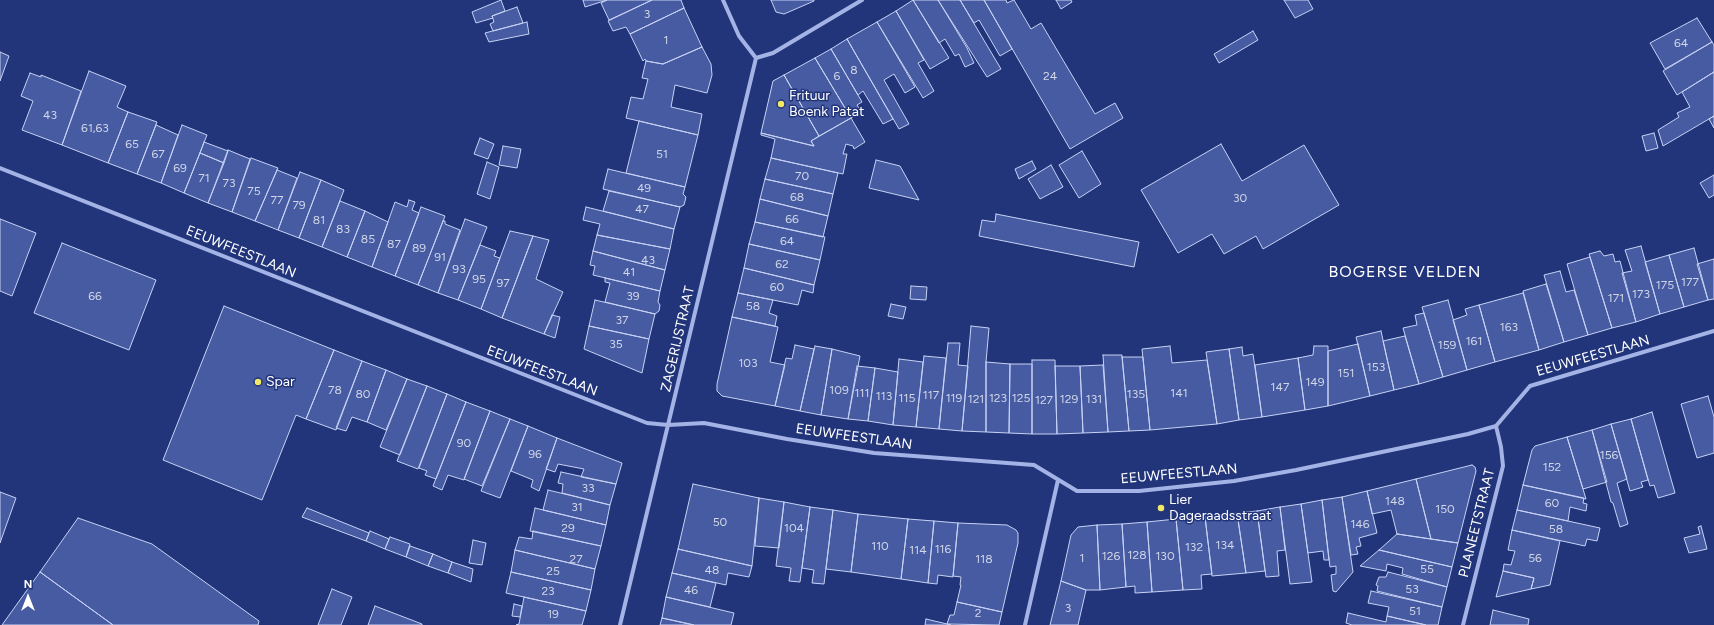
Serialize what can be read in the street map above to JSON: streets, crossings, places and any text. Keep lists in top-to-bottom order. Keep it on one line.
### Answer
{"streets":{"street":["EEUWFEESTLAAN","ZAGERIJSTRAAT","PLANEETSTRAAT"]},"crossings":[["EEUWFEESTLAAN","ZAGERIJSTRAAT"],["EEUWFEESTLAAN","PLANEETSTRAAT"]],"districts":["BOGERSE VELDEN"],"places":["Frituur Boenk Patat","Spar","Lier Dageraadsstraat"],"house_numbers":["3","1","64","8","6","24","43","61,63","65","67","51","69","70","71","73","49","75","68","30","77","79","47","66","81","83","85","64","87","89","91","43","62","93","41","95","177","97","175","60","173","66","39","171","58","37","163","161","35","159","103","153","151","149","147","78","109","111","141","80","135","117","113","115","119","123","125","121","129","131","127","90","96","156","152","33","148","60","31","150","50","146","29","104","58","134","110","132","116","114","128","126","130","1","56","27","118","55","48","25","53","46","23","3","51","2","19"],"north":"top"}
